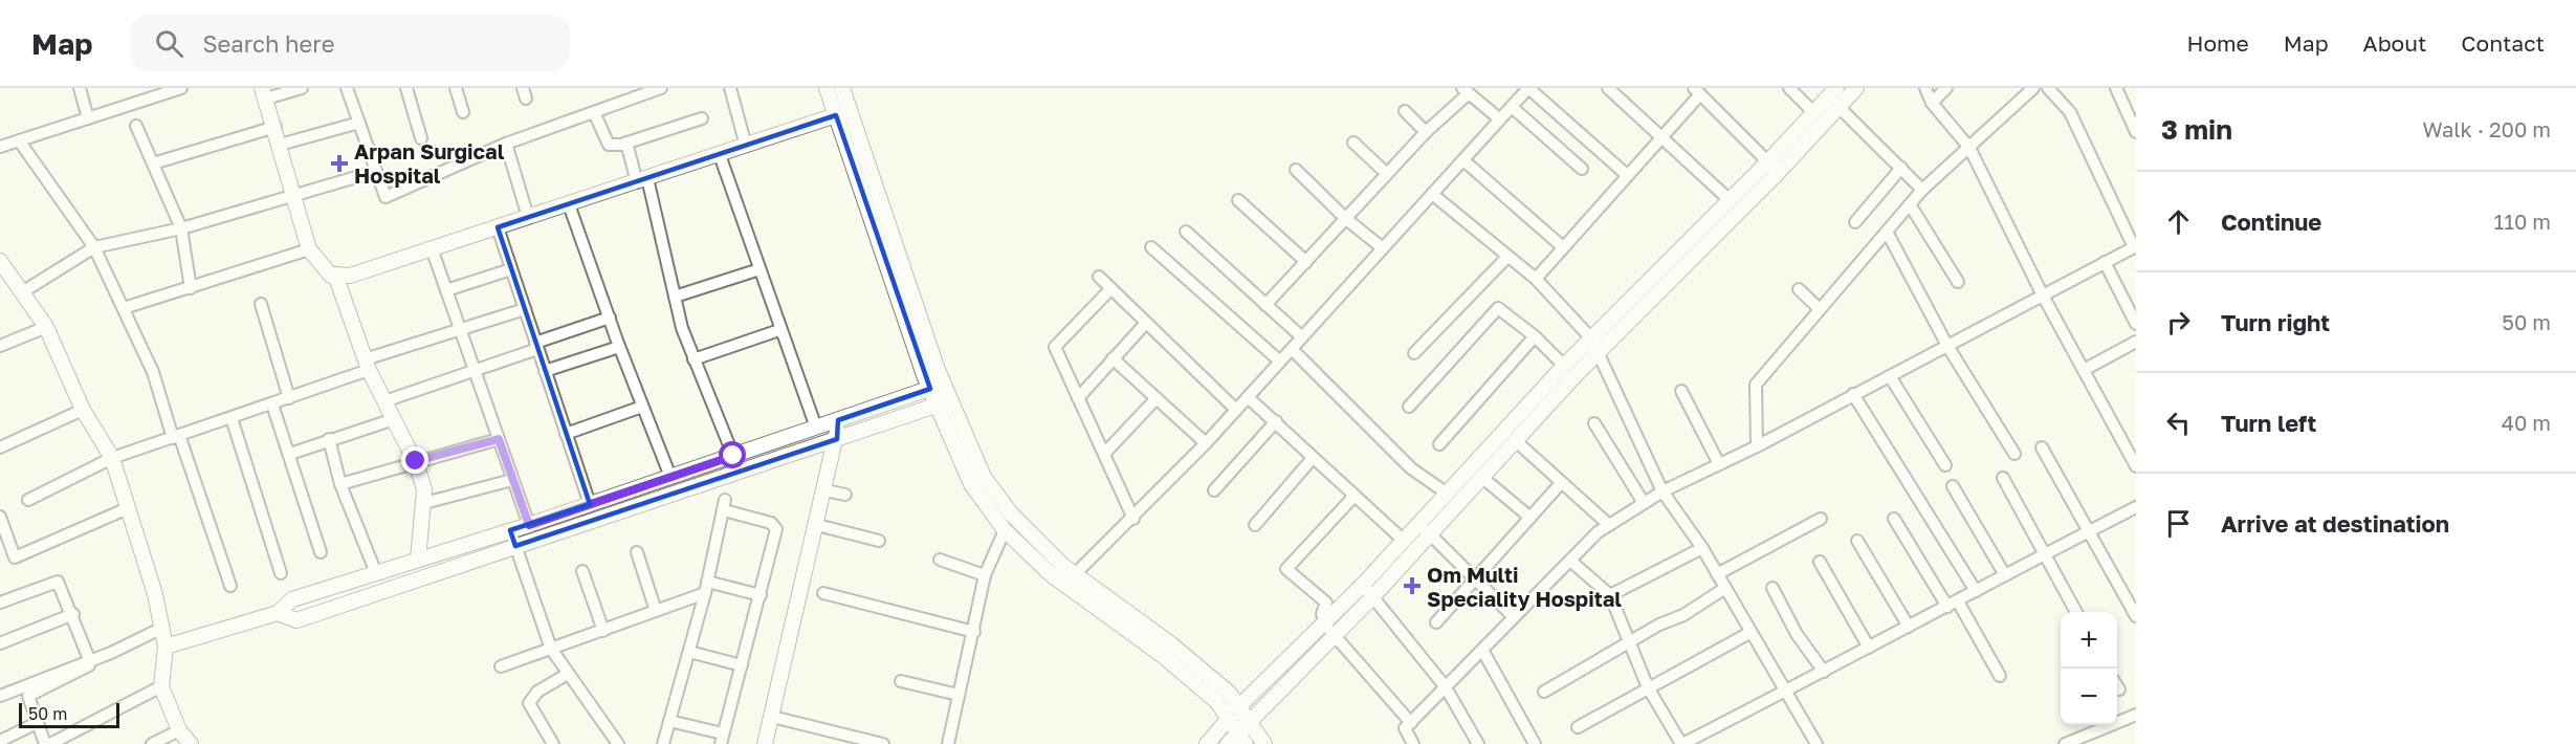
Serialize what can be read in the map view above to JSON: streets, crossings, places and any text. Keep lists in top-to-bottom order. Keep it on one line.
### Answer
{"places":{"health":["Arpan Surgical Hospital","Om Multi Speciality Hospital"]},"scale_bar":"50 m","page":{"header":"Map","search":"Search here","nav":["Home","Map","About","Contact"],"heading":["3 min","Walk · 200 m"],"list":[["Continue","110 m"],["Turn right","50 m"],["Turn left","40 m"],"Arrive at destination"],"map_buttons":["+","−"],"scale":"50 m"}}
